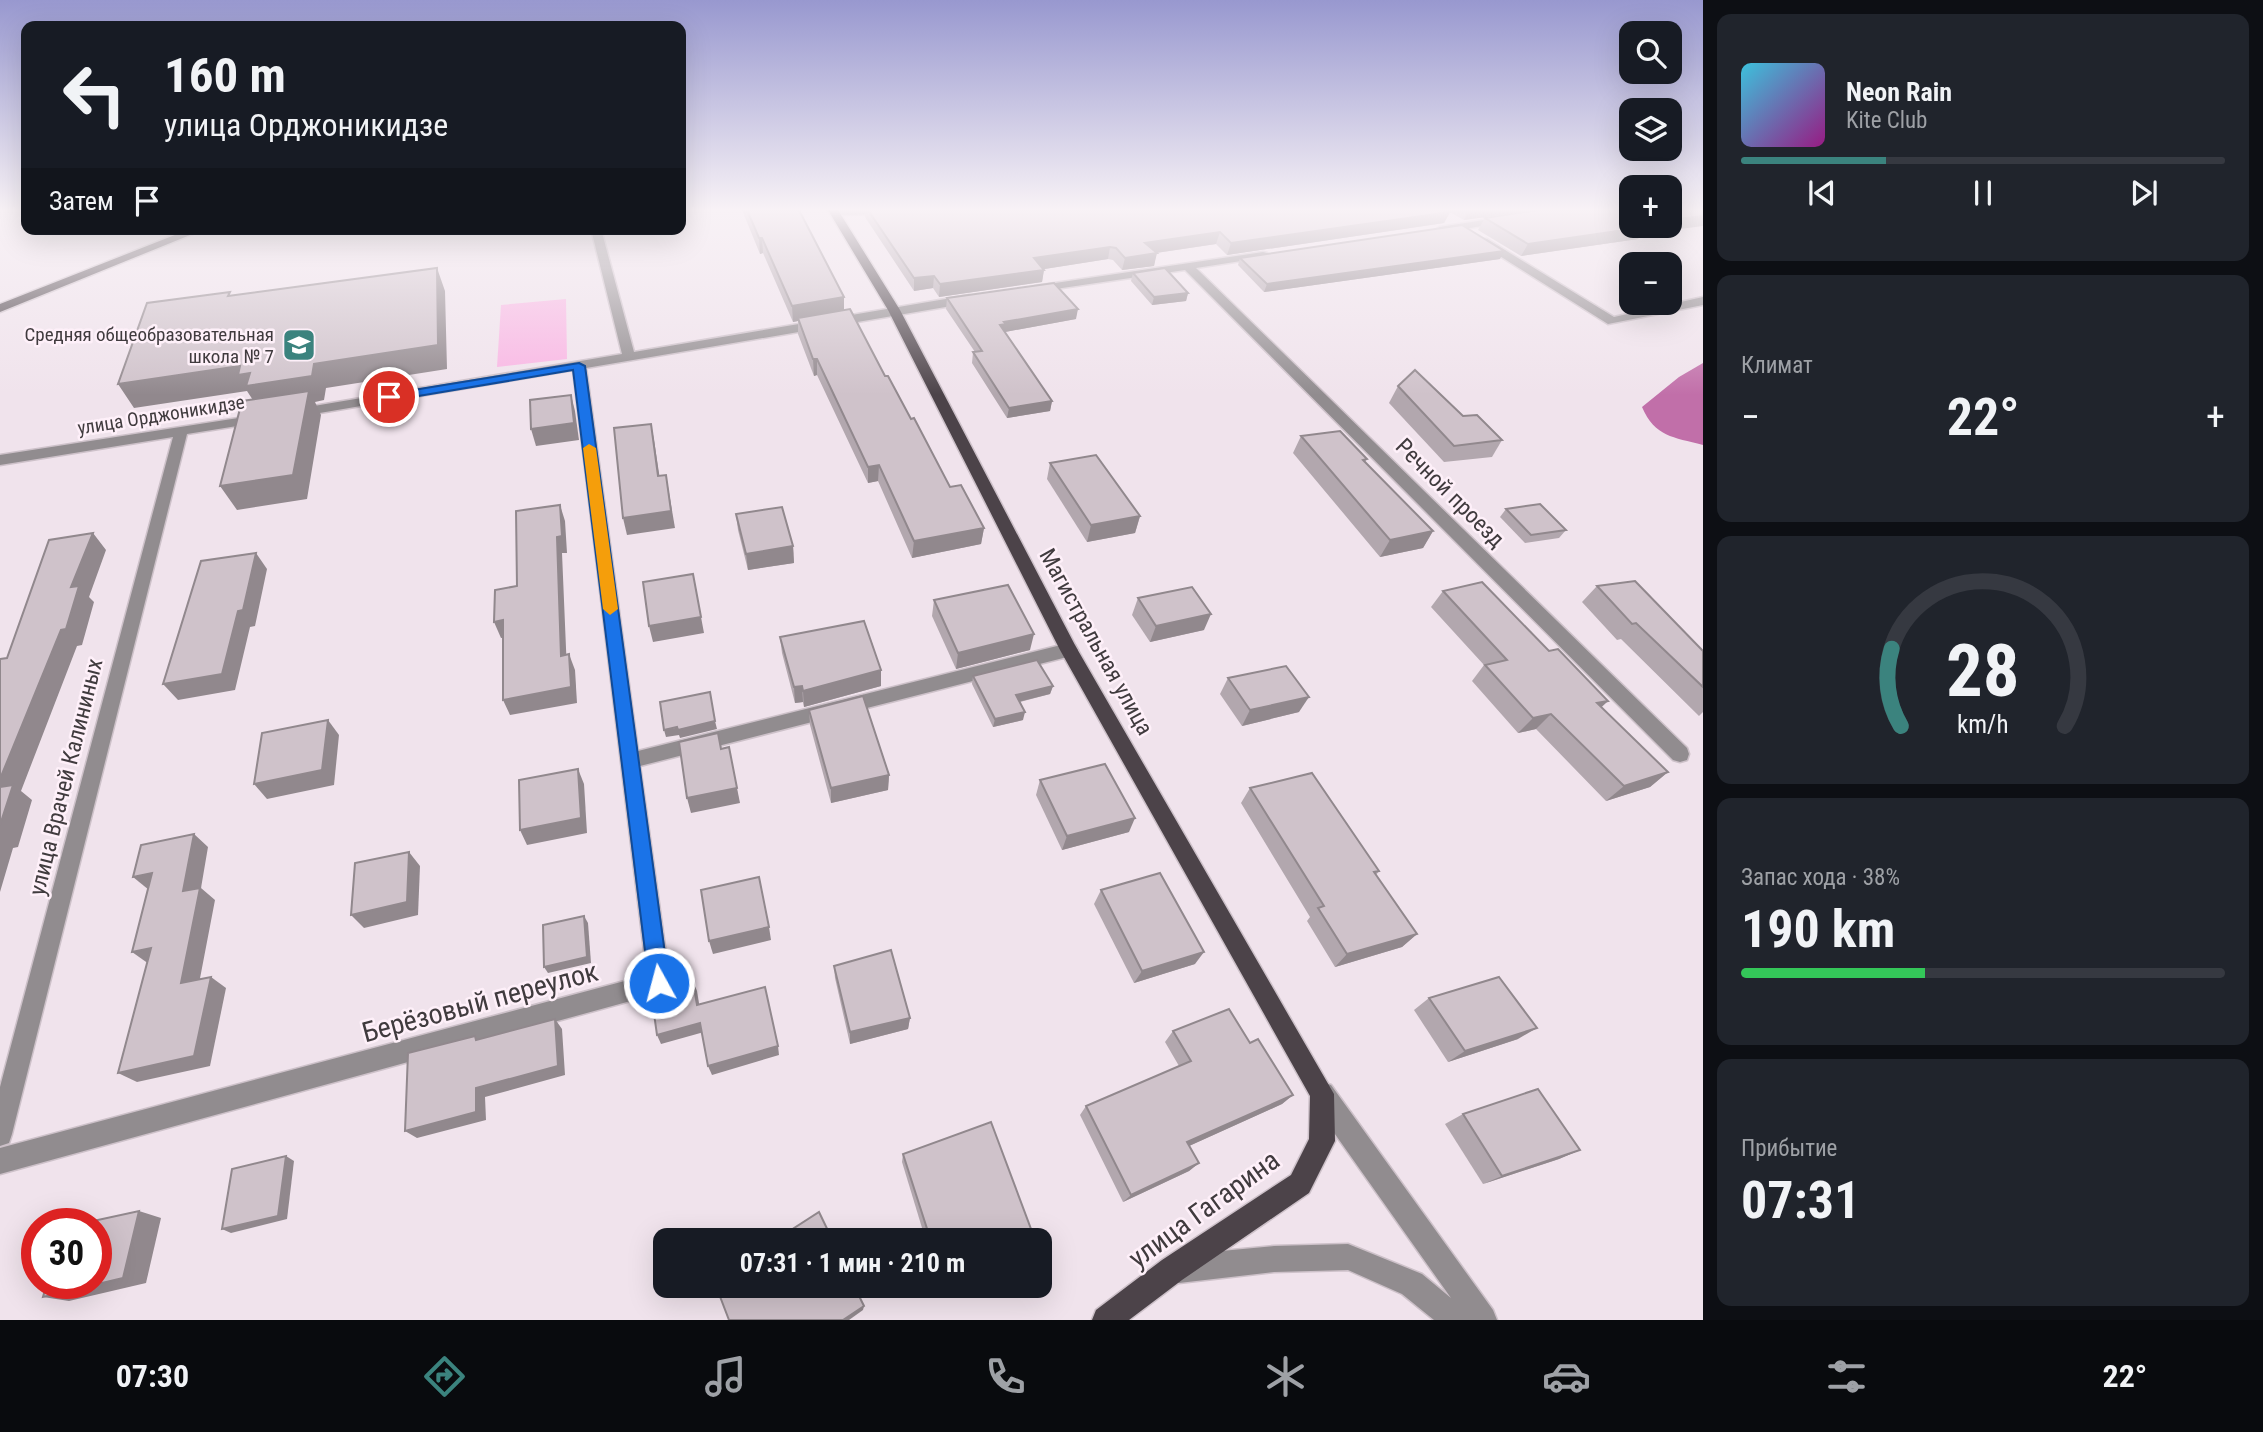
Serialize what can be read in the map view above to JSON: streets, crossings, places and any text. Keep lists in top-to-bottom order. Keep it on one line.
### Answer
{"streets":{"main road":["Магистральная улица","улица Гагарина"],"street":["улица Орджоникидзе","Речной проезд","улица Врачей Калининых","Берёзовый переулок"]},"crossings":[["улица Орджоникидзе","Магистральная улица"],["улица Орджоникидзе","улица Врачей Калининых"],["улица Орджоникидзе","Берёзовый переулок"],["Магистральная улица","улица Гагарина"]],"places":{"school or university":["Средняя общеобразовательная школа № 7"]},"page":{"map_buttons":["+","−"],"turn":["160 m","улица Орджоникидзе"],"song":["Neon Rain","Kite Club"],"then":"Затем","tile":["Климат",["Запас хода · 38%","190 km"],["Прибытие","07:31"]],"heat":["−","22°","+"],"limit":"30","trip":"07:31 · 1 мин · 210 m","tabs":["07:30","22°"],"gauge":["28","km/h"]}}
